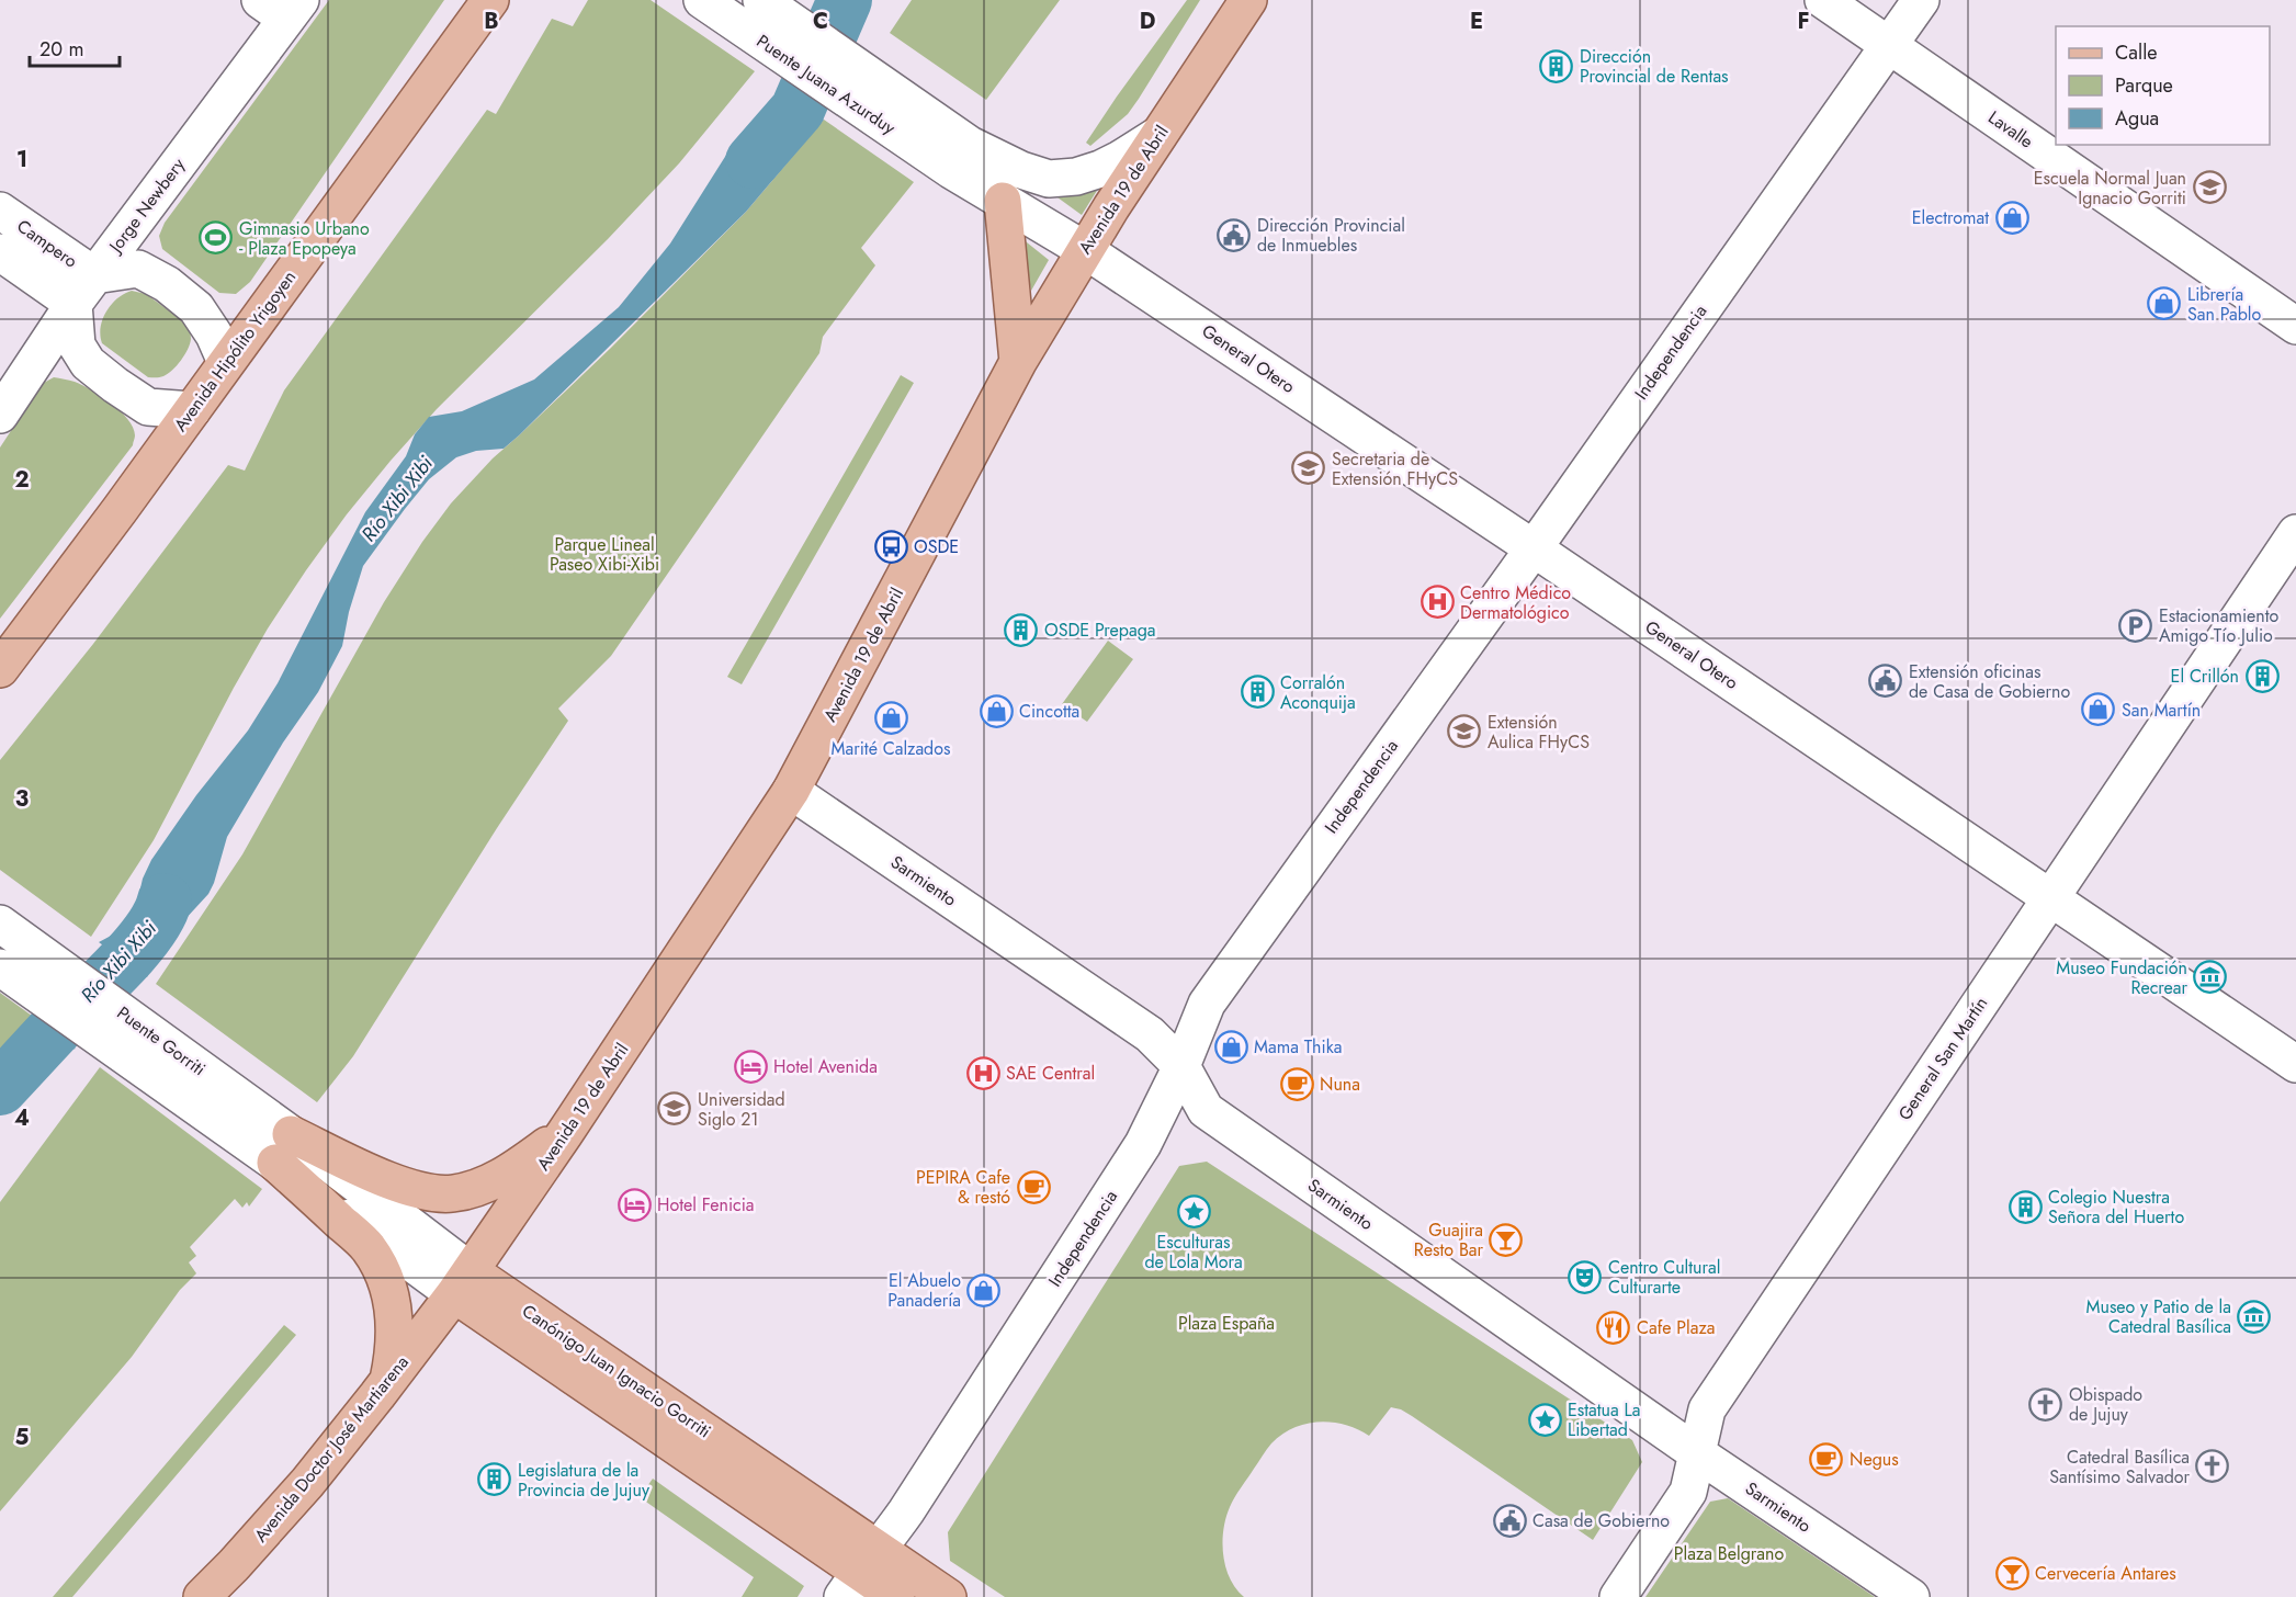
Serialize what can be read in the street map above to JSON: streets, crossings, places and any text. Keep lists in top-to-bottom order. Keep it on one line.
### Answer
{"streets":{"main road":["Avenida 19 de Abril","Avenida Hipólito Yrigoyen","Canónigo Juan Ignacio Gorriti","Avenida Doctor José Martiarena"],"street":["Puente Juana Azurduy","Lavalle","Jorge Newbery","Campero","Independencia","General Otero","Sarmiento","Puente Gorriti","General San Martín"]},"crossings":[["Puente Juana Azurduy","General Otero"],["Lavalle","Independencia"],["Avenida 19 de Abril","General Otero"],["Avenida 19 de Abril","Sarmiento"],["Avenida 19 de Abril","Canónigo Juan Ignacio Gorriti"],["Avenida 19 de Abril","Avenida Doctor José Martiarena"],["Jorge Newbery","Campero"],["Jorge Newbery","Avenida Hipólito Yrigoyen"],["Campero","Avenida Hipólito Yrigoyen"],["Independencia","General Otero"],["Independencia","Sarmiento"],["Independencia","Canónigo Juan Ignacio Gorriti"],["General Otero","General San Martín"],["Sarmiento","General San Martín"],["Puente Gorriti","Canónigo Juan Ignacio Gorriti"],["Canónigo Juan Ignacio Gorriti","Avenida Doctor José Martiarena"]],"water":["Río Xibi Xibi"],"parks":["Parque Lineal Paseo Xibi-Xibi","Plaza España","Plaza Belgrano"],"places":{"building":["Dirección Provincial de Rentas","OSDE Prepaga","El Crillón","Corralón Aconquija","Colegio Nuestra Señora del Huerto","Legislatura de la Provincia de Jujuy"],"school or university":["Escuela Normal Juan Ignacio Gorriti","Secretaria de Extensión FHyCS","Extensión Aulica FHyCS","Universidad Siglo 21"],"shop":["Electromat","Librería San Pablo","San Martín","Cincotta","Marité Calzados","Mama Thika","El Abuelo Panadería"],"public building":["Dirección Provincial de Inmuebles","Extensión oficinas de Casa de Gobierno","Casa de Gobierno"],"sports":["Gimnasio Urbano - Plaza Epopeya"],"bus stop":["OSDE"],"hospital":["Centro Médico Dermatológico","SAE Central"],"parking":["Estacionamiento Amigo Tío Julio"],"museum":["Museo Fundación Recrear","Museo y Patio de la Catedral Basílica"],"hotel":["Hotel Avenida","Hotel Fenicia"],"cafe":["Nuna","PEPIRA Cafe & restó","Negus"],"place":["Esculturas de Lola Mora","Estatua La Libertad"],"bar":["Guajira Resto Bar","Cervecería Antares"],"theatre":["Centro Cultural Culturarte"],"restaurant":["Cafe Plaza"],"church":["Obispado de Jujuy","Catedral Basílica Santísimo Salvador"]},"legend":["Calle","Parque","Agua"],"scale_bar":"20 m","grid":{"columns":["B","C","D","E","F"],"rows":["1","2","3","4","5"]}}
